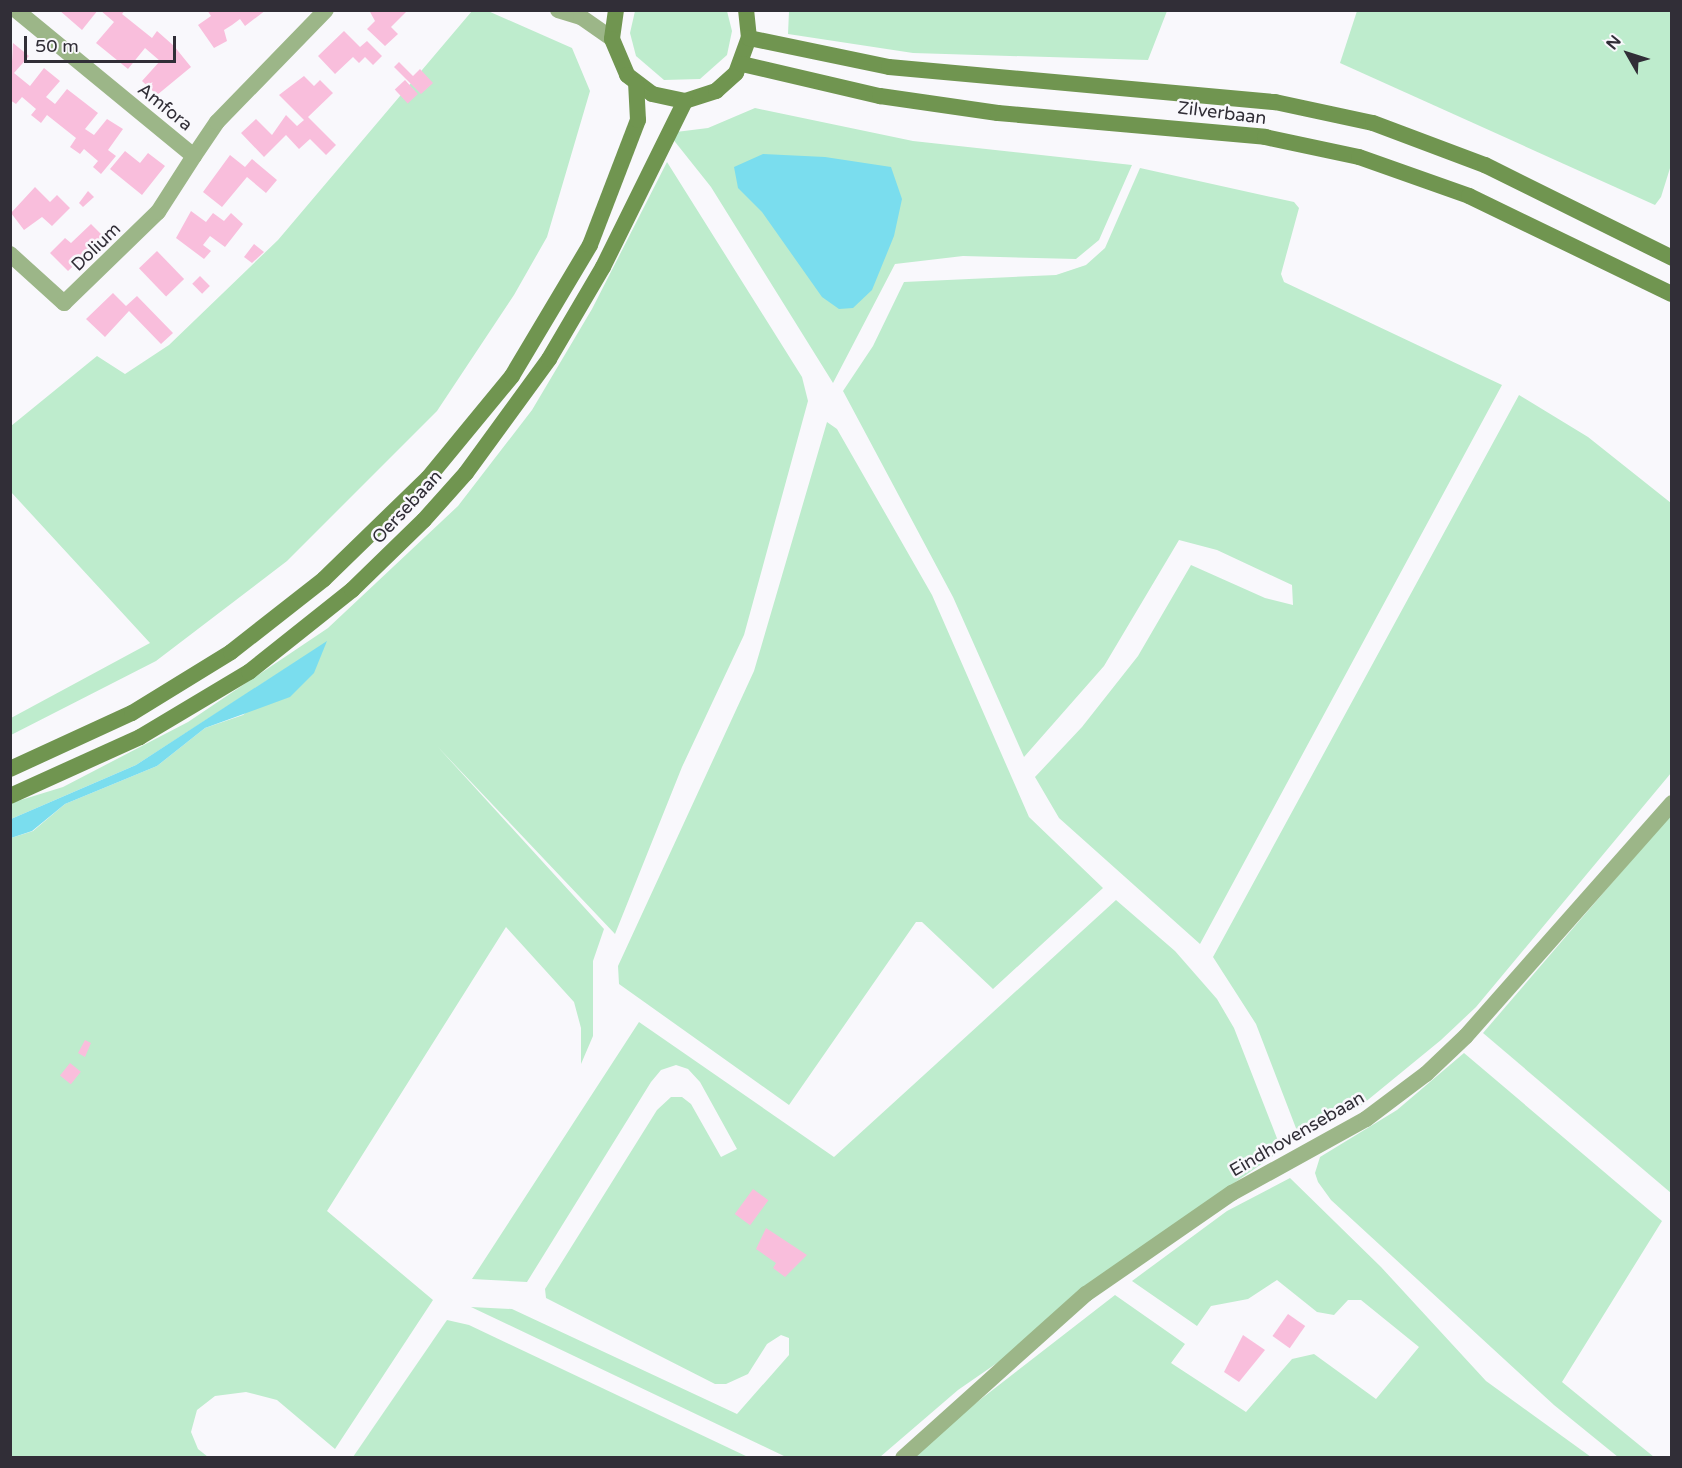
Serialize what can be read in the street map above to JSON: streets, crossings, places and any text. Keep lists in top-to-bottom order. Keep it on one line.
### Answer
{"streets":{"main road":["Zilverbaan","Oersebaan"],"street":["Amfora","Dolium","Eindhovensebaan"]},"crossings":[["Amfora","Dolium"]],"scale_bar":"50 m","north":"top left"}
